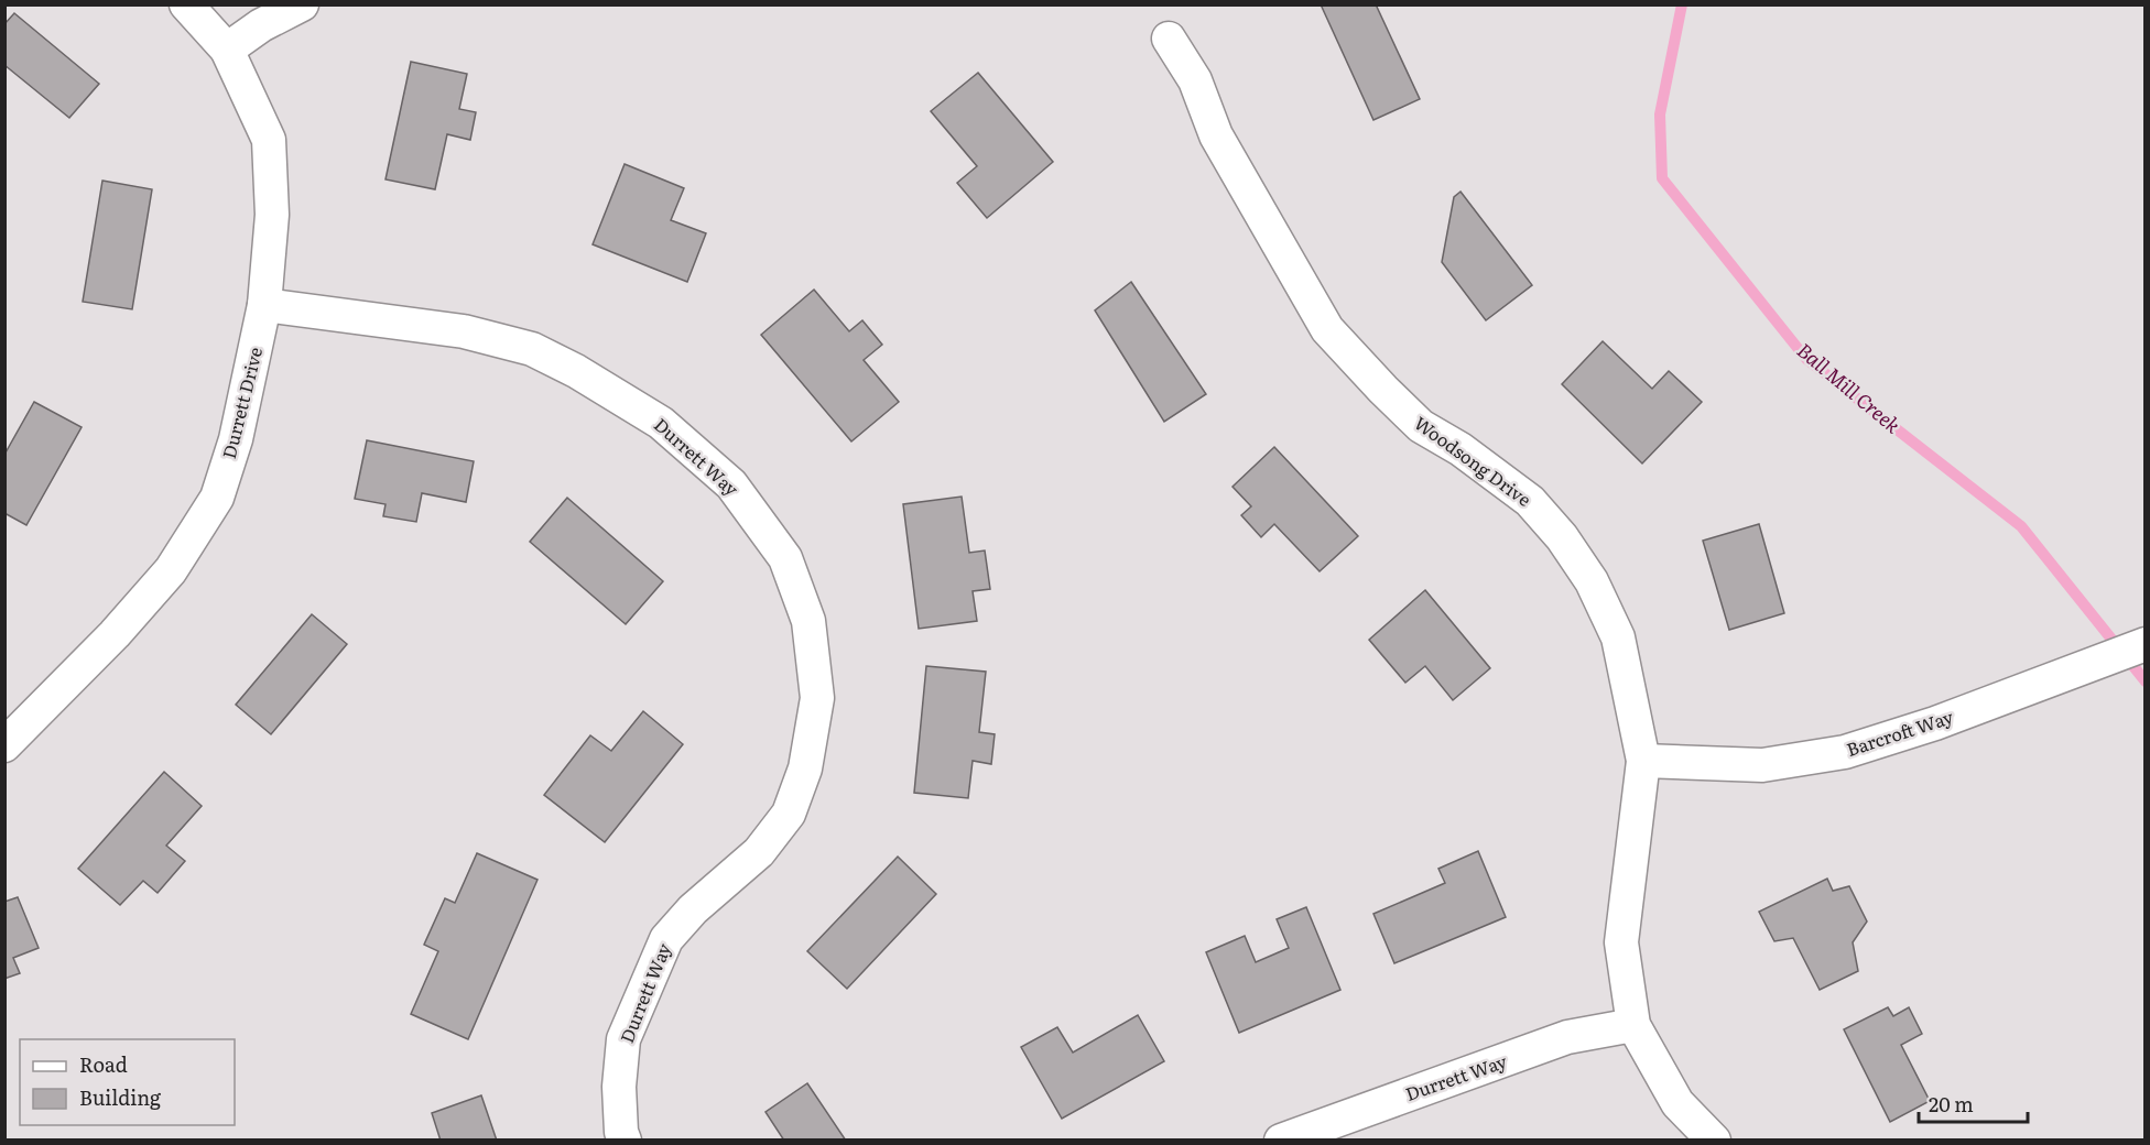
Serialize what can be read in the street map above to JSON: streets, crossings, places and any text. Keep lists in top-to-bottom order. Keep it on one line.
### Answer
{"streets":{"street":["Durrett Drive","Durrett Way","Woodsong Drive","Barcroft Way"]},"crossings":[["Durrett Drive","Durrett Way"],["Durrett Way","Woodsong Drive"],["Woodsong Drive","Barcroft Way"]],"water":["Ball Mill Creek"],"legend":["Road","Building"],"scale_bar":"20 m"}
